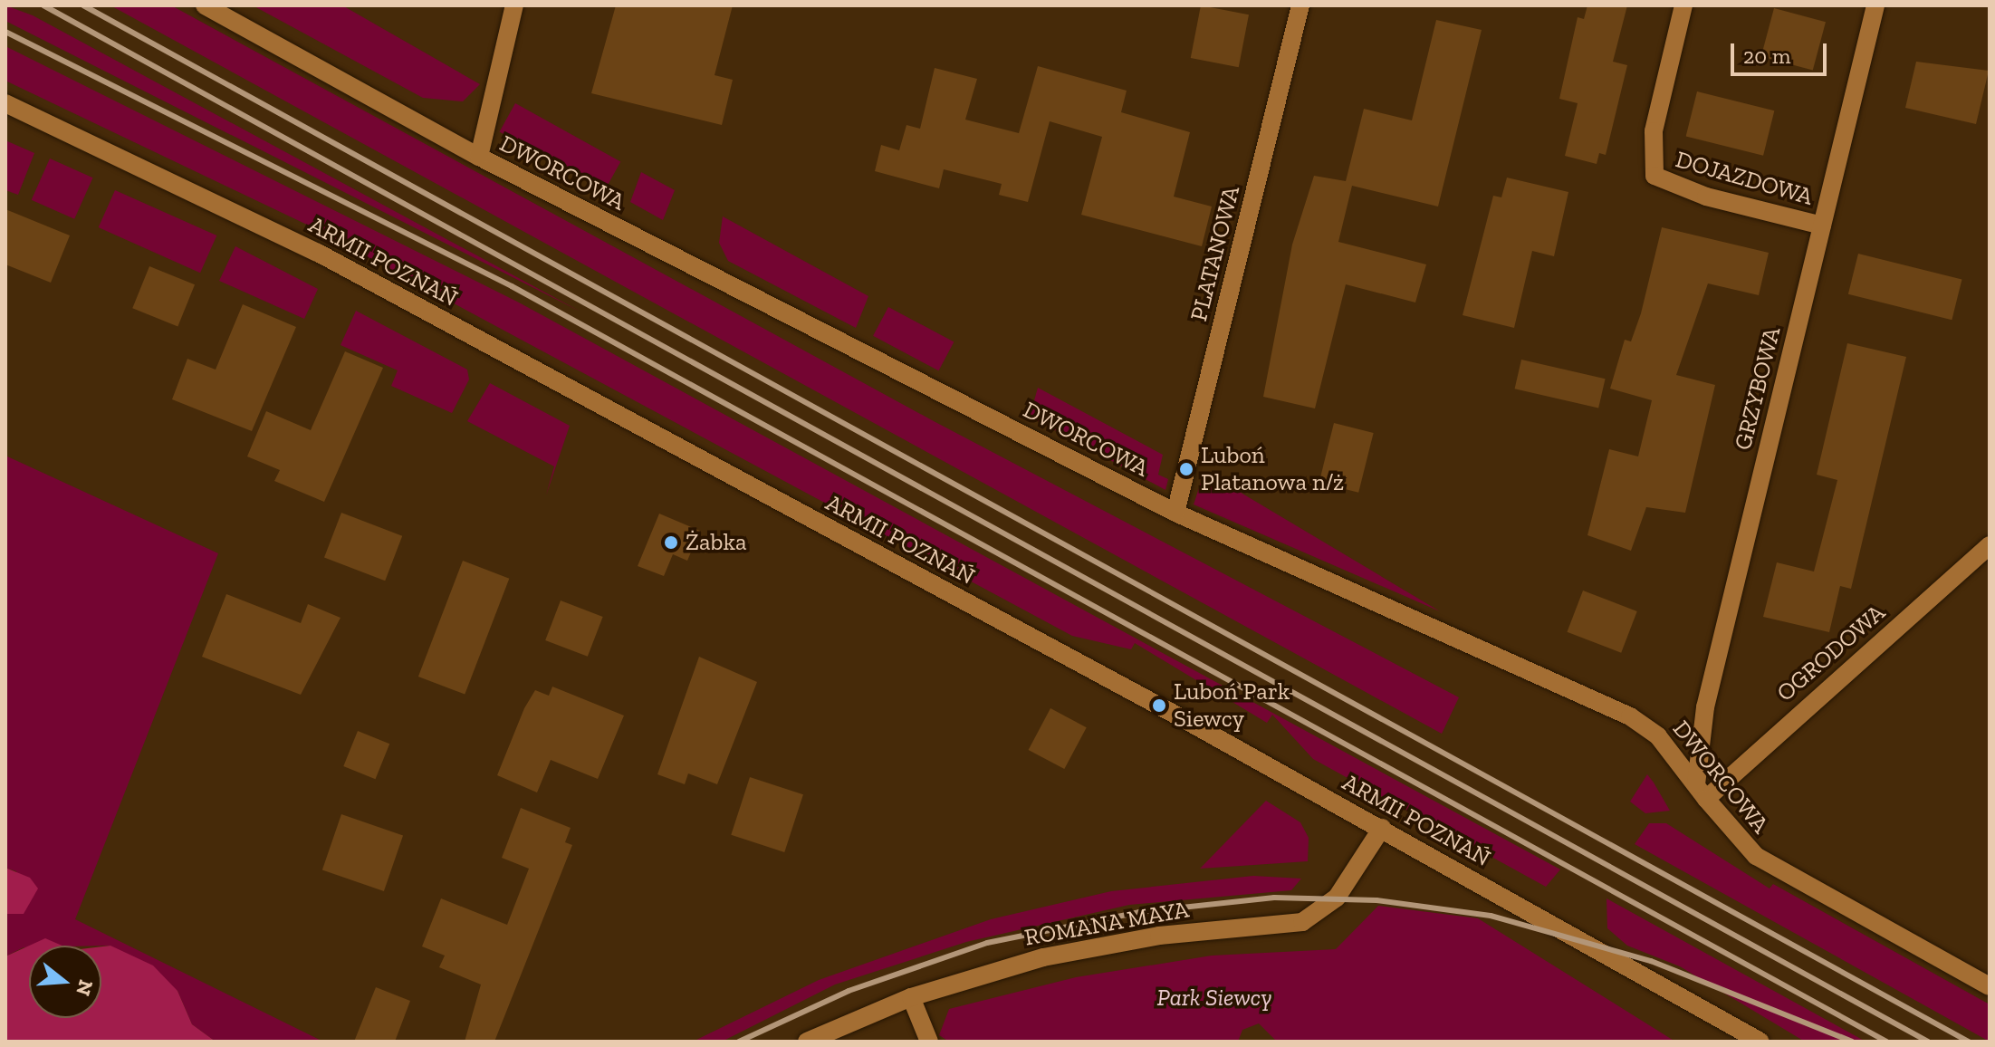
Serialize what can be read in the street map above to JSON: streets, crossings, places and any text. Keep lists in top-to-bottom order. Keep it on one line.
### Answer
{"streets":{"street":["DWORCOWA","DOJAZDOWA","PLATANOWA","ARMII POZNAŃ","GRZYBOWA","OGRODOWA","ROMANA MAYA"]},"crossings":[["DWORCOWA","PLATANOWA"],["DWORCOWA","GRZYBOWA"],["DWORCOWA","OGRODOWA"],["DOJAZDOWA","GRZYBOWA"],["ARMII POZNAŃ","ROMANA MAYA"],["GRZYBOWA","OGRODOWA"]],"parks":["Park Siewcy"],"places":["Luboń Platanowa n/ż","Żabka","Luboń Park Siewcy"],"scale_bar":"20 m","north":"right"}
